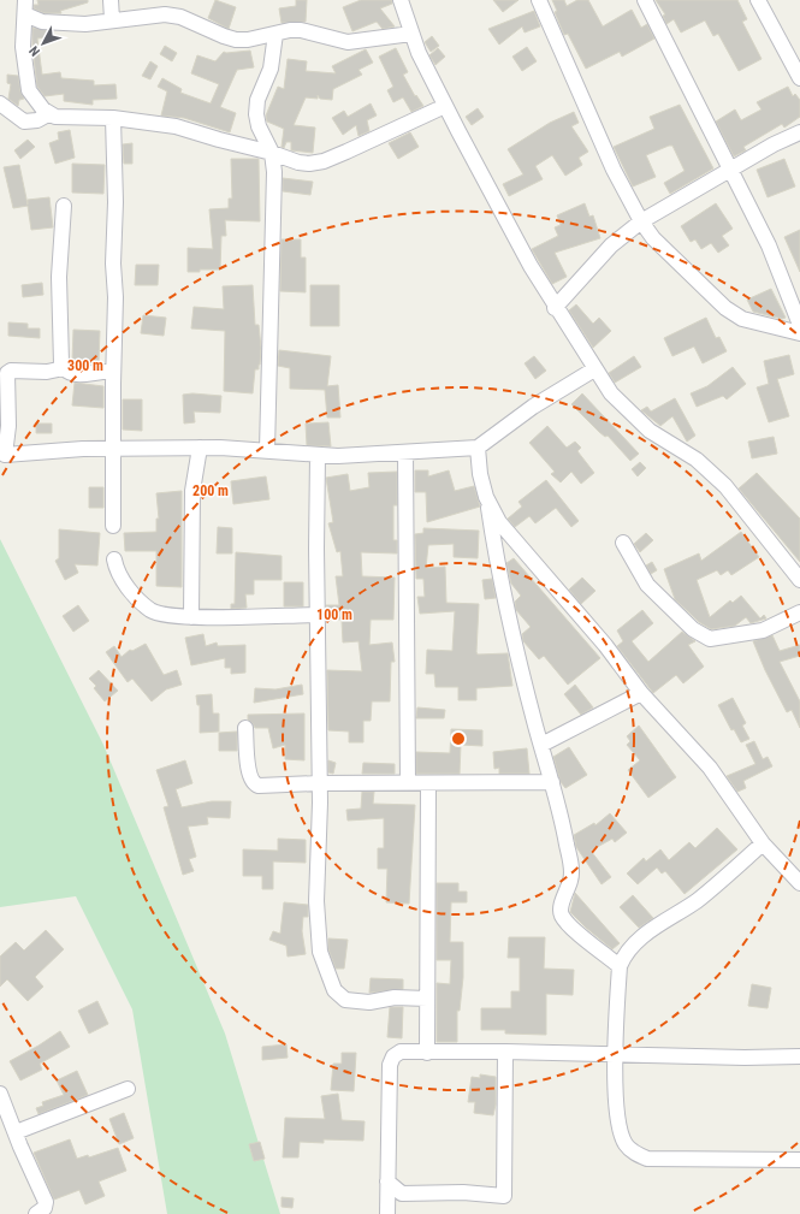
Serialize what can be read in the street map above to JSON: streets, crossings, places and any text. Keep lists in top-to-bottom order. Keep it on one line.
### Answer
{"north":"bottom left","rings":["300 m","200 m","100 m"]}
